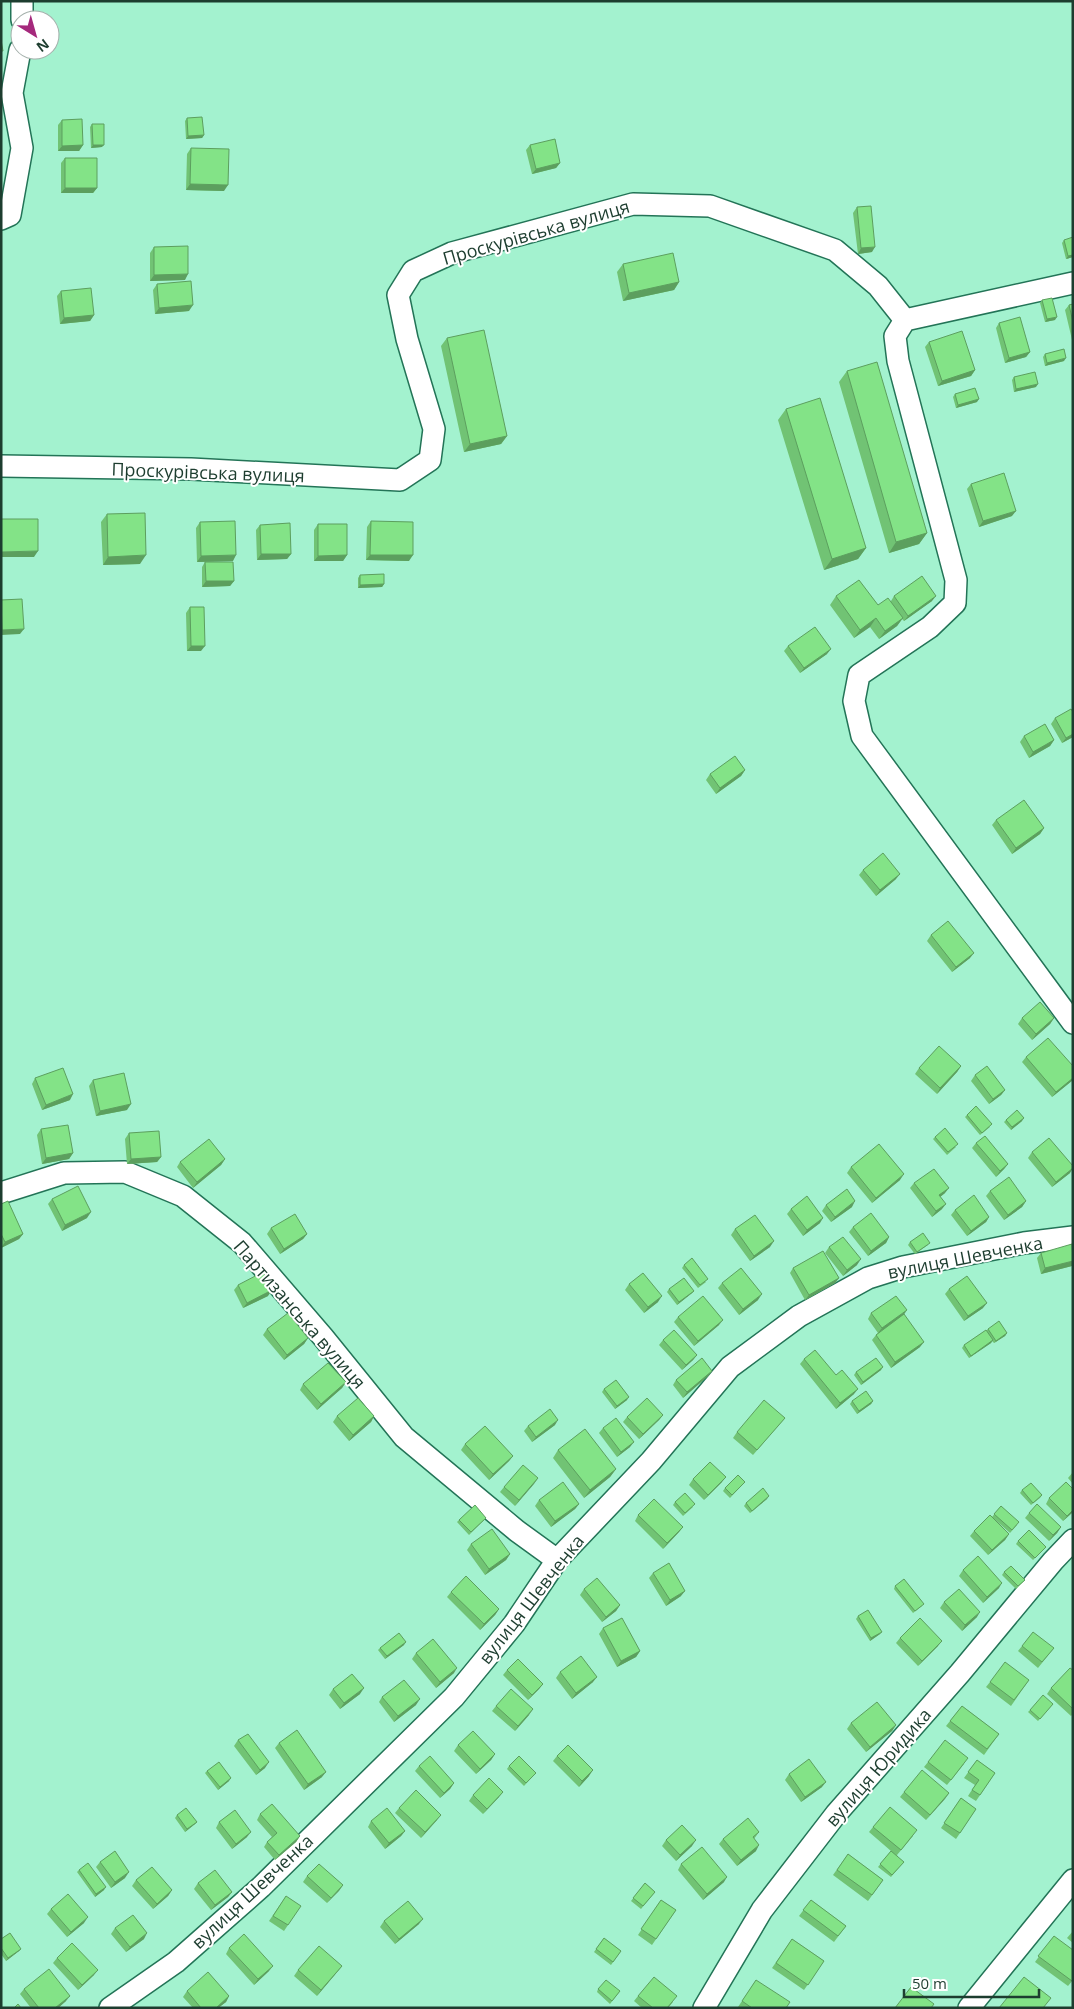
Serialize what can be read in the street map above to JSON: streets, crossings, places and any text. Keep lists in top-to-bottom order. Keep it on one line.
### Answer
{"streets":{"street":["Проскурівська вулиця","вулиця Шевченка","Партизанська вулиця","вулиця Юридика"]},"crossings":[["вулиця Шевченка","Партизанська вулиця"]],"scale_bar":"50 m","north":"bottom right"}
